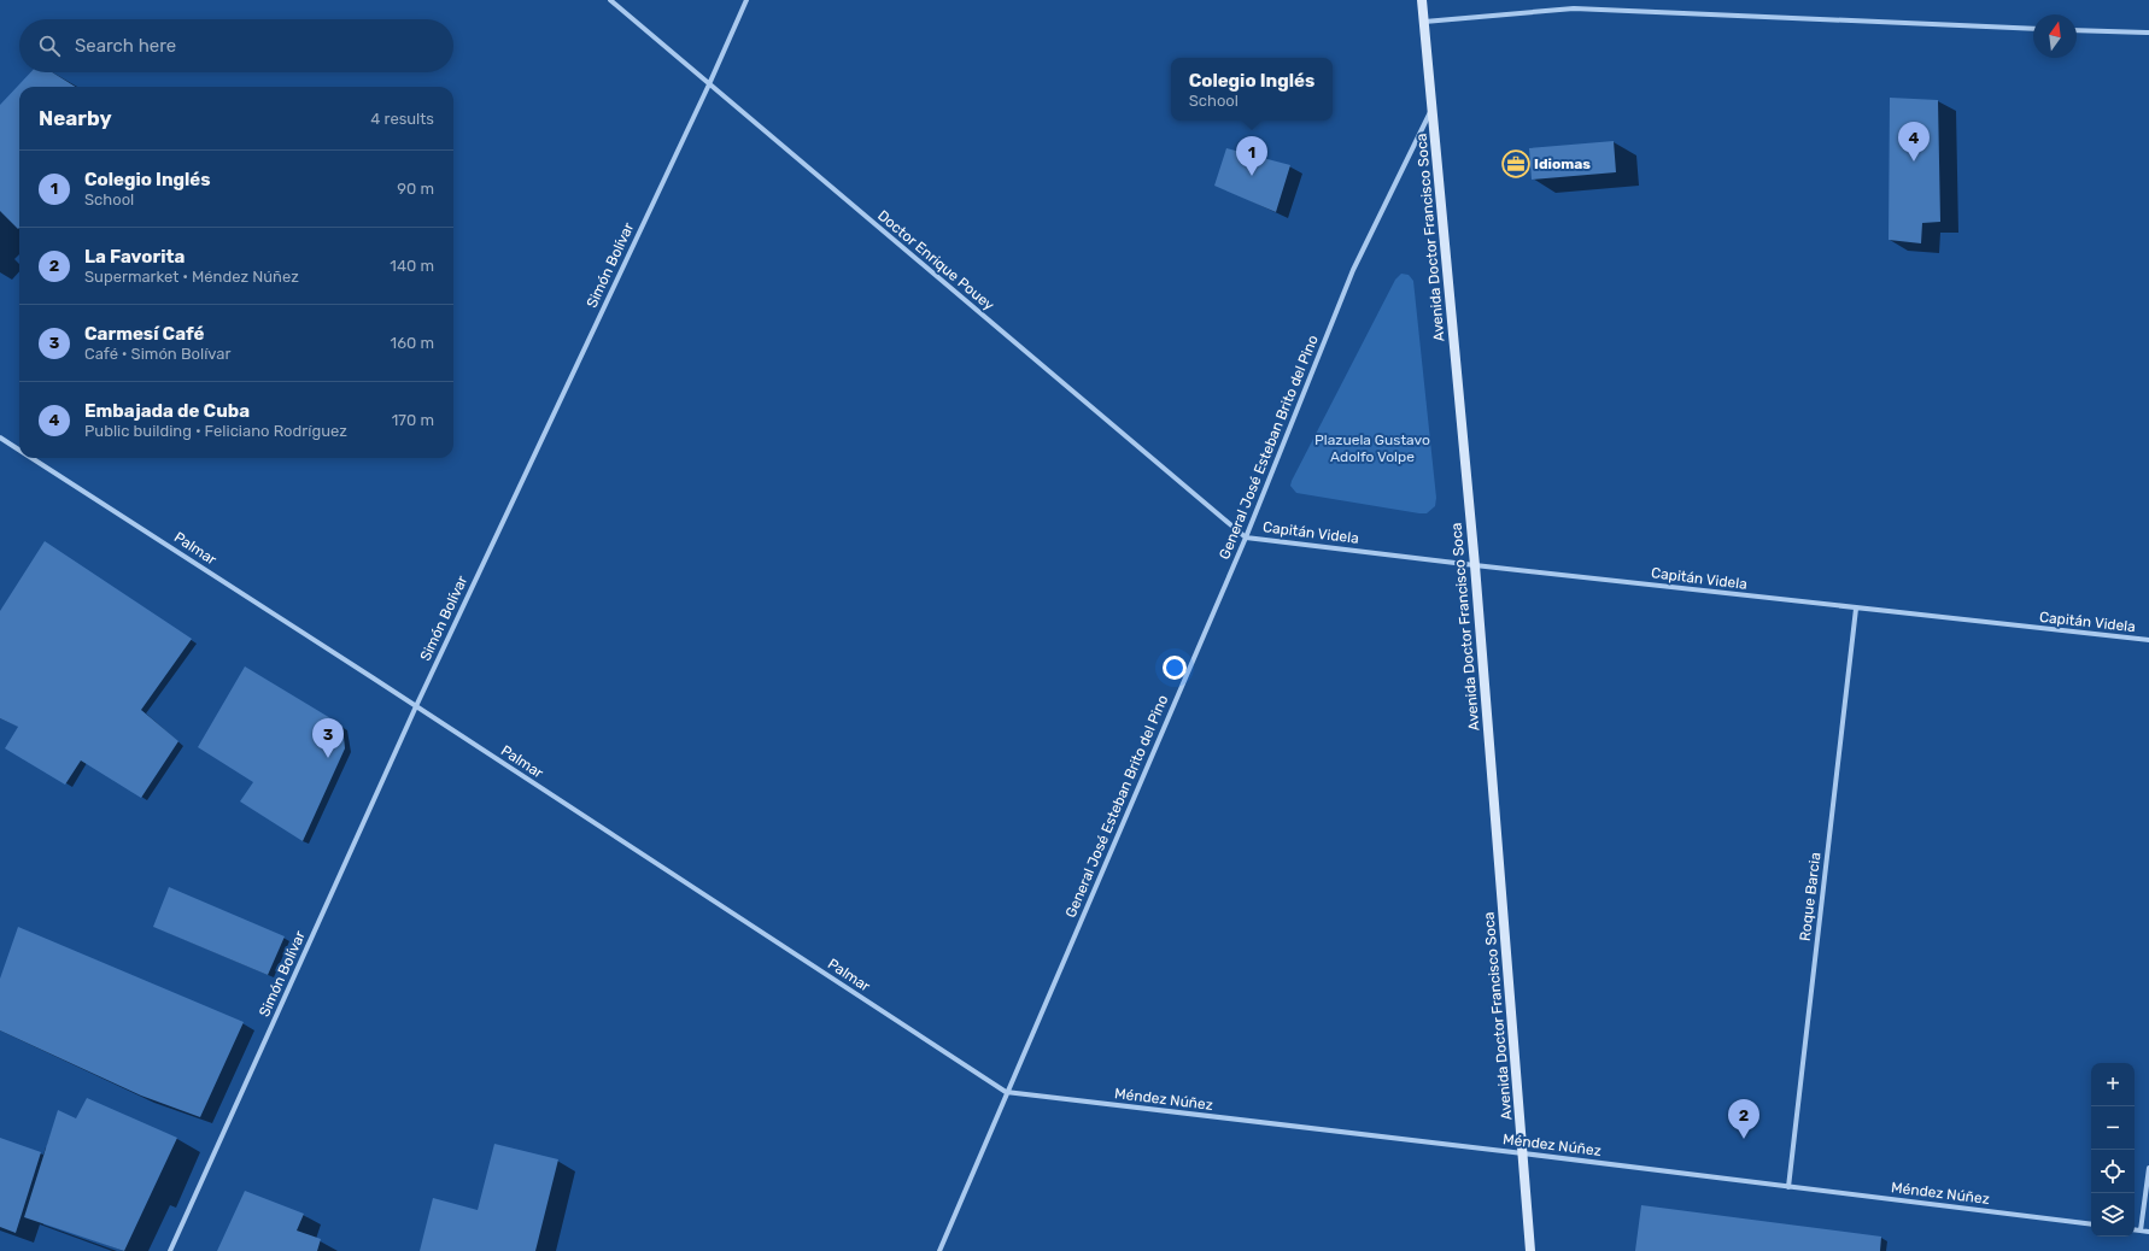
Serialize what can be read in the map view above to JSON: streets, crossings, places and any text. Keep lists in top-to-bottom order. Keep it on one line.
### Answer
{"streets":{"street":["Avenida Doctor Francisco Soca","Doctor Enrique Pouey","Simón Bolívar","General José Esteban Brito del Pino","Capitán Videla","Palmar","Roque Barcia","Méndez Núñez"]},"crossings":[["Avenida Doctor Francisco Soca","General José Esteban Brito del Pino"],["Avenida Doctor Francisco Soca","Capitán Videla"],["Avenida Doctor Francisco Soca","Méndez Núñez"],["Doctor Enrique Pouey","Simón Bolívar"],["Doctor Enrique Pouey","General José Esteban Brito del Pino"],["Doctor Enrique Pouey","Capitán Videla"],["Simón Bolívar","Palmar"],["General José Esteban Brito del Pino","Capitán Videla"],["General José Esteban Brito del Pino","Palmar"],["General José Esteban Brito del Pino","Méndez Núñez"],["Capitán Videla","Roque Barcia"],["Palmar","Méndez Núñez"],["Roque Barcia","Méndez Núñez"]],"parks":["Plazuela Gustavo Adolfo Volpe"],"places":{"office":["Idiomas"]},"north":"top","page":{"search":"Search here","popup":["Colegio Inglés","School"],"heading":["Nearby","4 results"],"pins":["4","1","3","2"],"list":[{"mark":"1","name":"Colegio Inglés","note":"School","value":"90 m"},{"mark":"2","name":"La Favorita","note":"Supermarket · Méndez Núñez","value":"140 m"},{"mark":"3","name":"Carmesí Café","note":"Café · Simón Bolívar","value":"160 m"},{"mark":"4","name":"Embajada de Cuba","note":"Public building · Feliciano Rodríguez","value":"170 m"}],"map_buttons":["+","−"]}}
